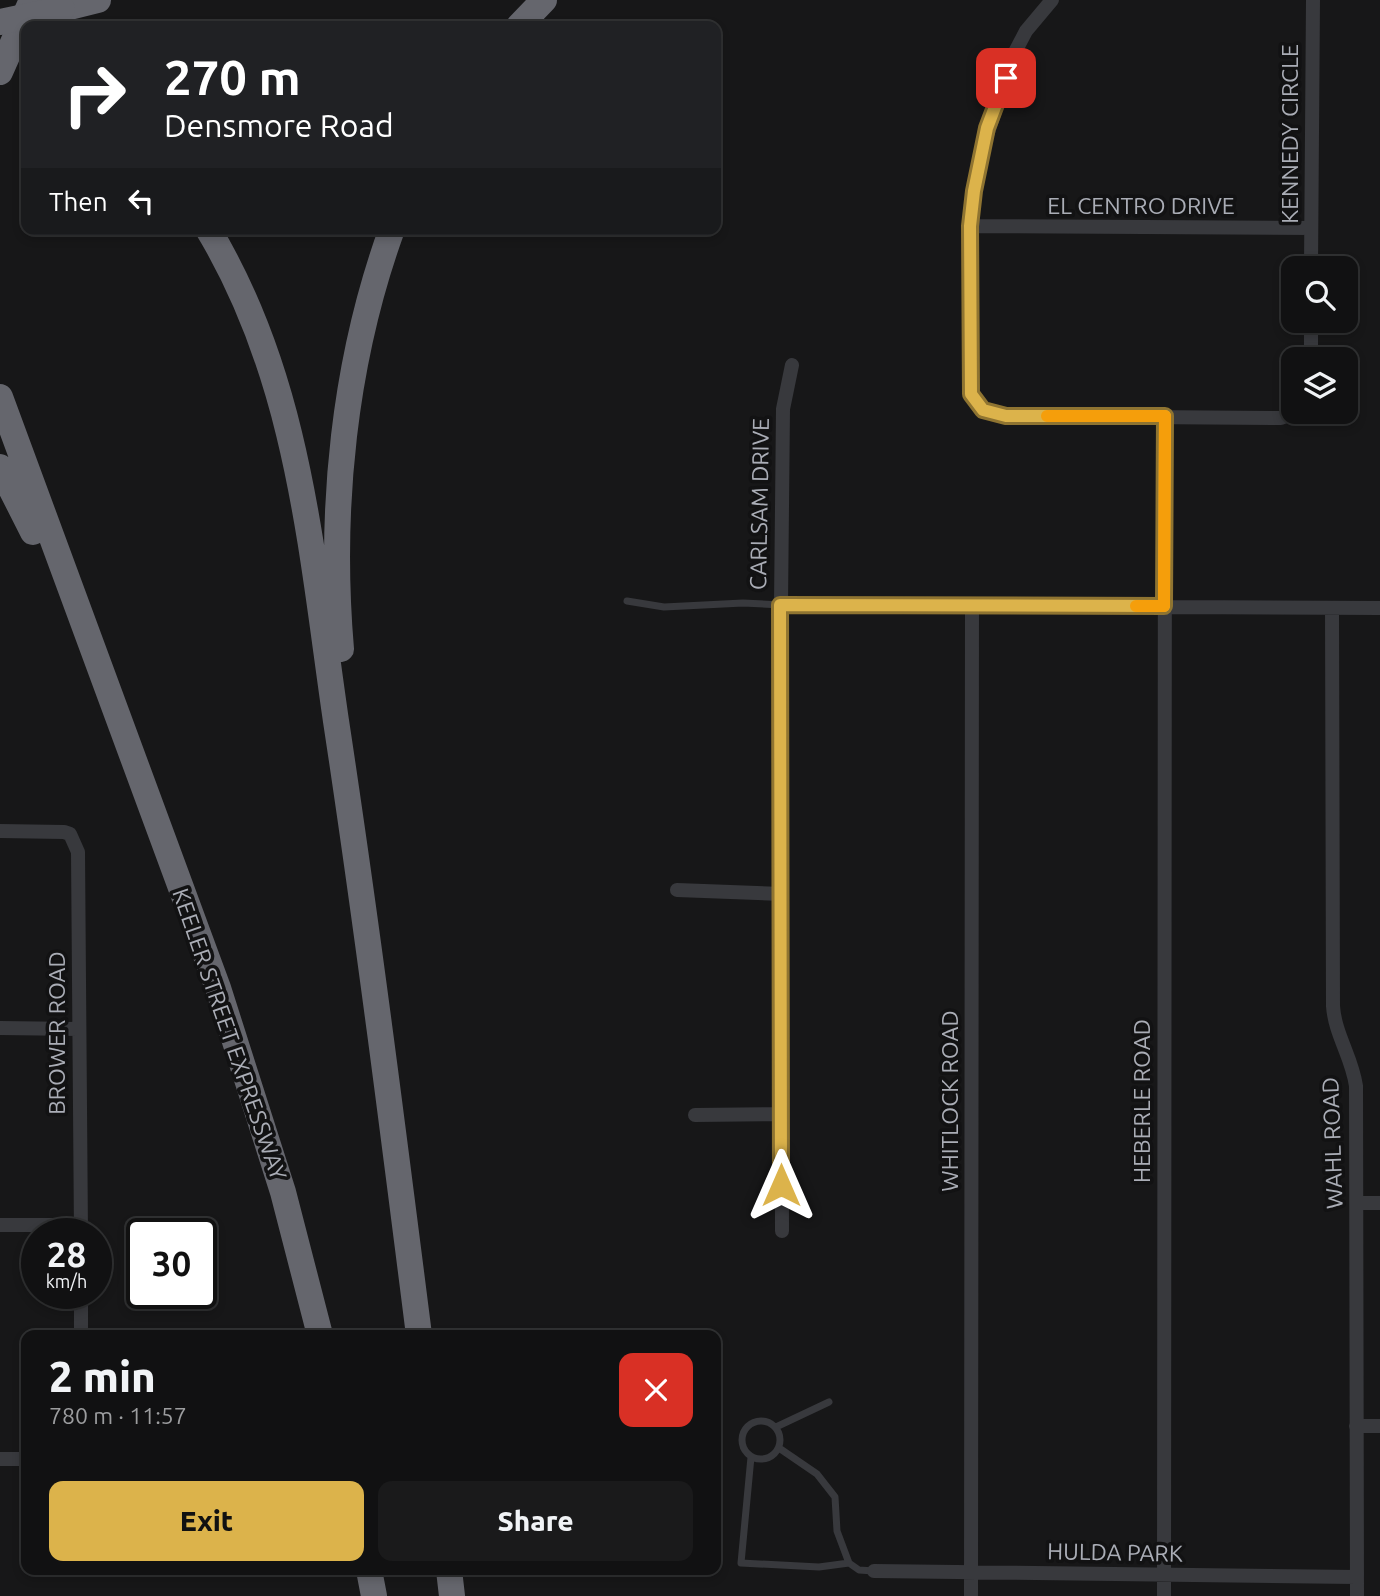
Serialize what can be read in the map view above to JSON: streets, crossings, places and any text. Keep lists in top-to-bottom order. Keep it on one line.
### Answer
{"streets":{"highway":["KEELER STREET EXPRESSWAY"],"street":["KENNEDY CIRCLE","EL CENTRO DRIVE","CARLSAM DRIVE","BROWER ROAD","WHITLOCK ROAD","HEBERLE ROAD","WAHL ROAD","HULDA PARK"]},"crossings":[["KENNEDY CIRCLE","EL CENTRO DRIVE"],["WHITLOCK ROAD","HULDA PARK"],["HEBERLE ROAD","HULDA PARK"],["WAHL ROAD","HULDA PARK"]],"page":{"turn":["270 m","Densmore Road"],"then":"Then","speed":"28 km/h","limit":"30","heading":["2 min","780 m · 11:57"],"buttons":["Exit","Share"]}}
